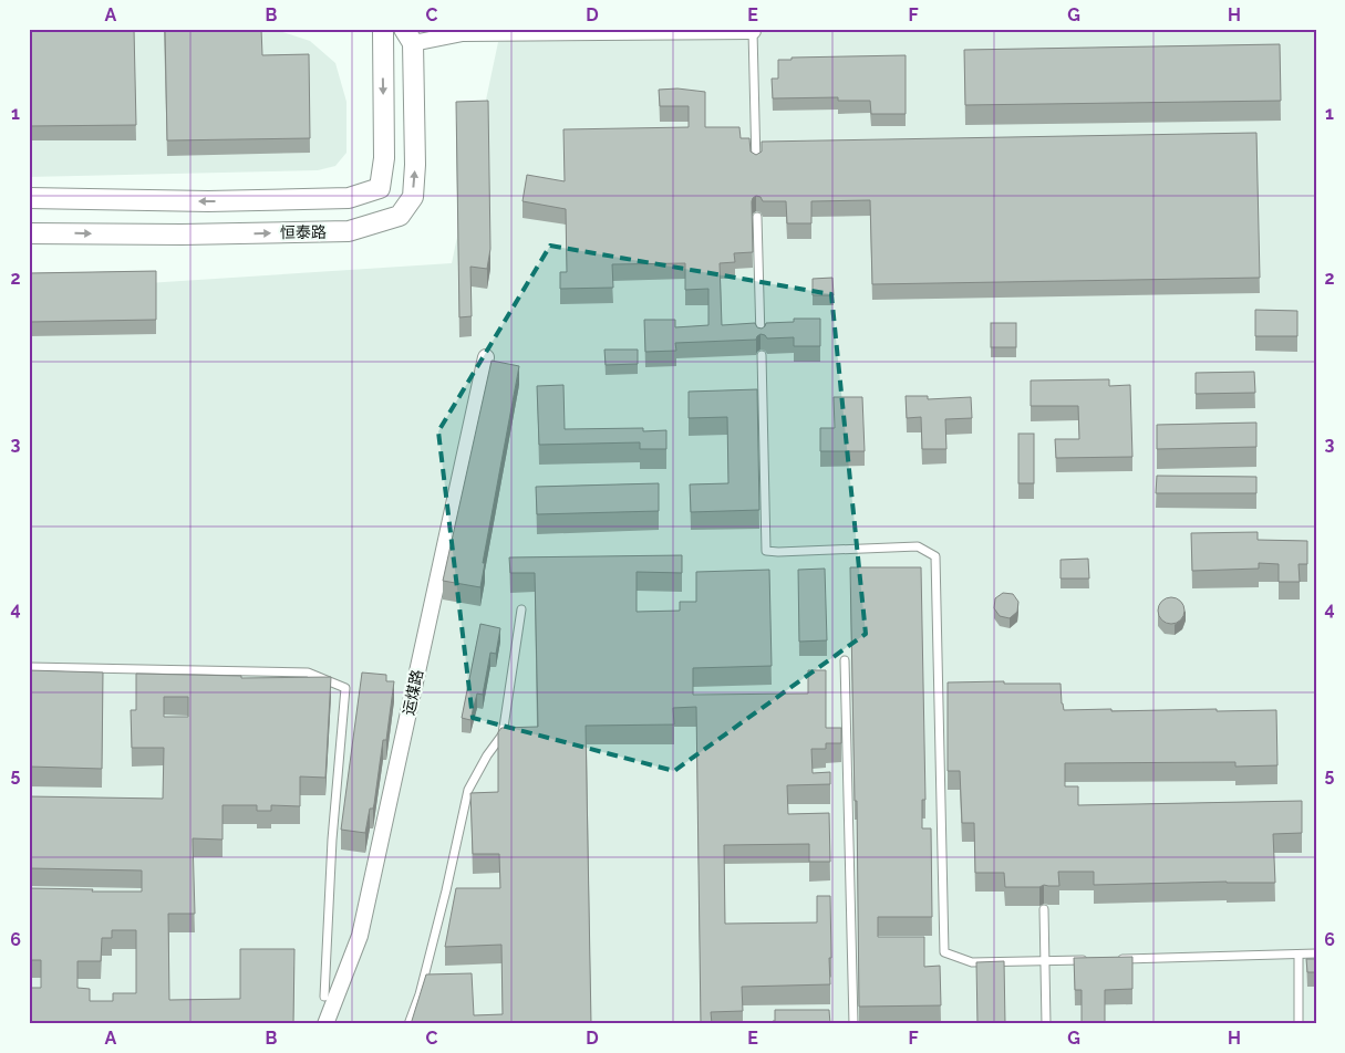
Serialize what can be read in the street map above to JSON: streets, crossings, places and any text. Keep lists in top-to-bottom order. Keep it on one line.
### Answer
{"streets":{"street":["恒泰路","运煤路"]},"grid":{"columns":["A","B","C","D","E","F","G","H"],"rows":["1","2","3","4","5","6"]}}
